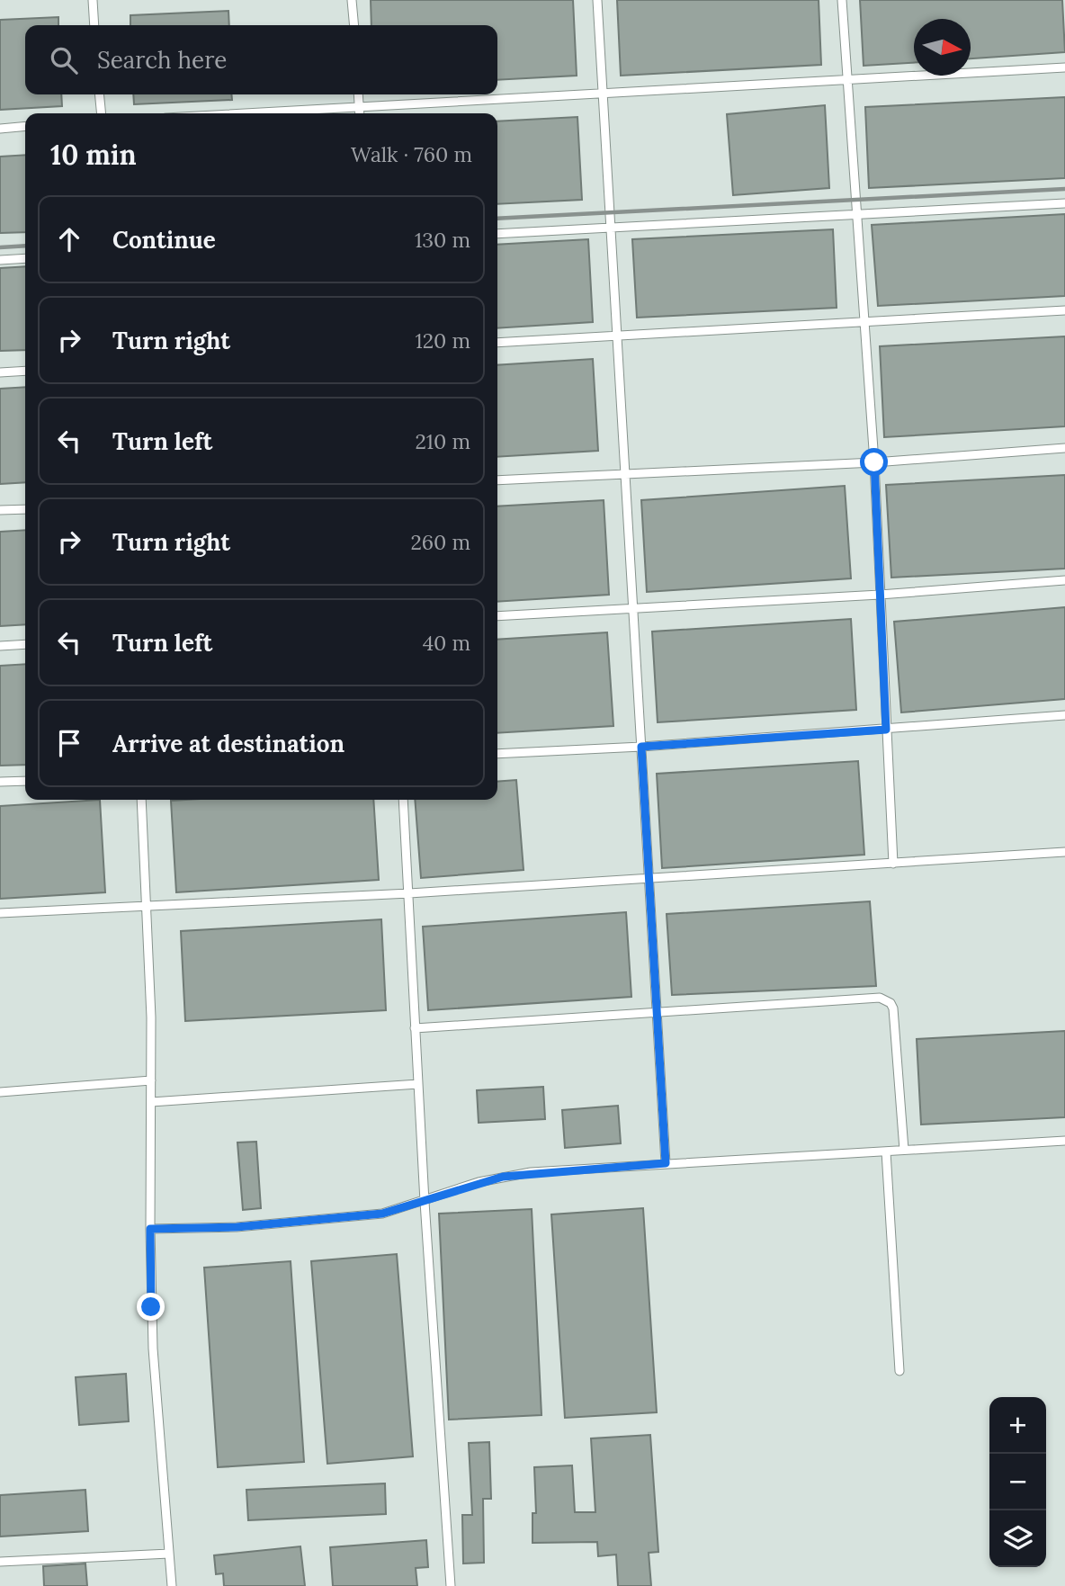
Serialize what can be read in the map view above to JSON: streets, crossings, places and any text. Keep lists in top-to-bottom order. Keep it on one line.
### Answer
{"north":"right","page":{"search":"Search here","heading":["10 min","Walk · 760 m"],"list":[["Continue","130 m"],["Turn right","120 m"],["Turn left","210 m"],["Turn right","260 m"],["Turn left","40 m"],"Arrive at destination"],"map_buttons":["+","−"]}}
